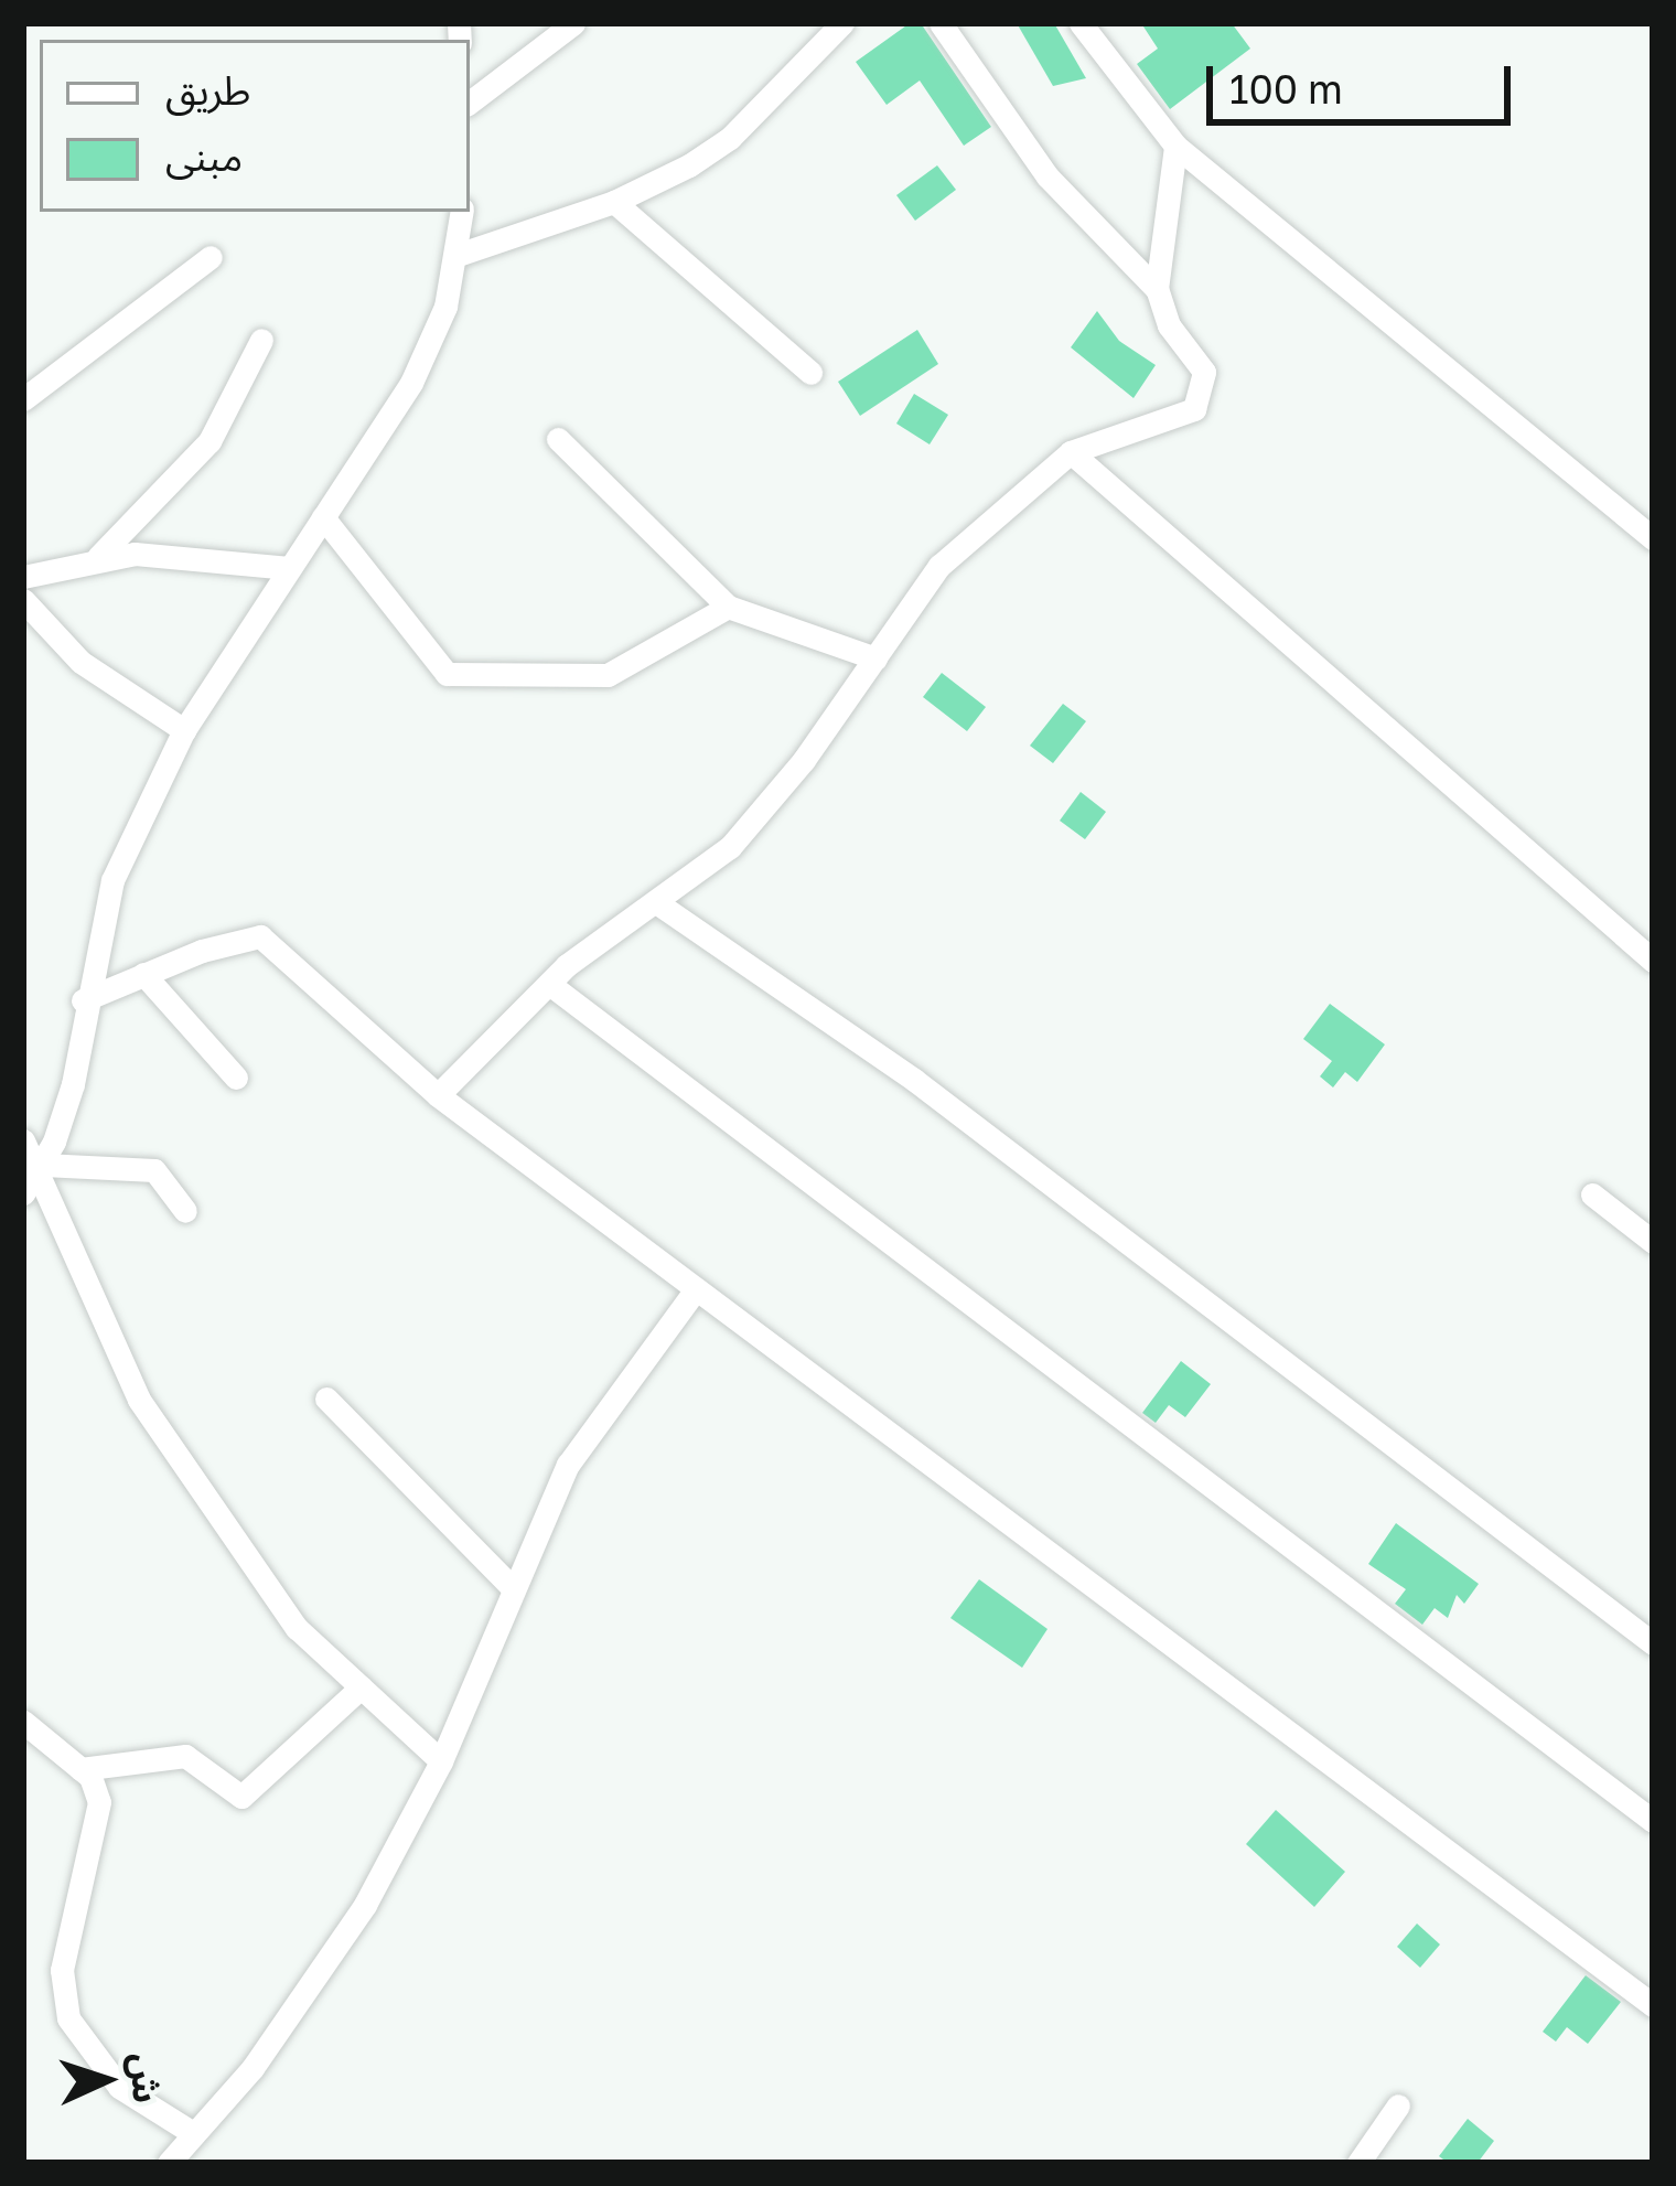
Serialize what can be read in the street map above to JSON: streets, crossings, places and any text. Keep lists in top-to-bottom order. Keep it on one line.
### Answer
{"legend":["طريق","مبنى"],"scale_bar":"100 m","north":"right"}
